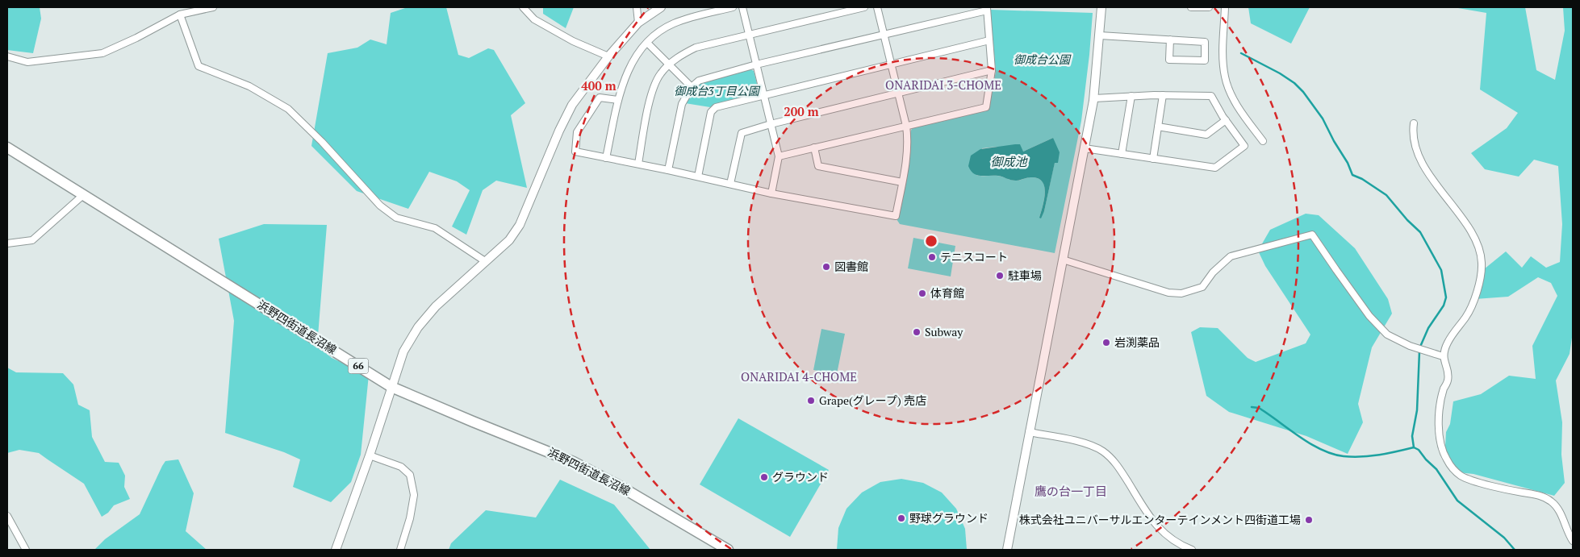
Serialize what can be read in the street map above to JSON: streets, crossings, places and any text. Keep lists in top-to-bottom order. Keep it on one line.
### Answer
{"streets":{"main road":["浜野四街道長沼線","66"]},"districts":["ONARIDAI 3-CHOME","ONARIDAI 4-CHOME","鷹の台一丁目"],"water":["御成池"],"parks":["御成台公園","御成台3丁目公園"],"places":["テニスコート","図書館","駐車場","体育館","Subway","岩渕薬品","Grape(グレープ) 売店","グラウンド","野球グラウンド","株式会社ユニバーサルエンターテインメント四街道工場"],"rings":["400 m","200 m"]}
